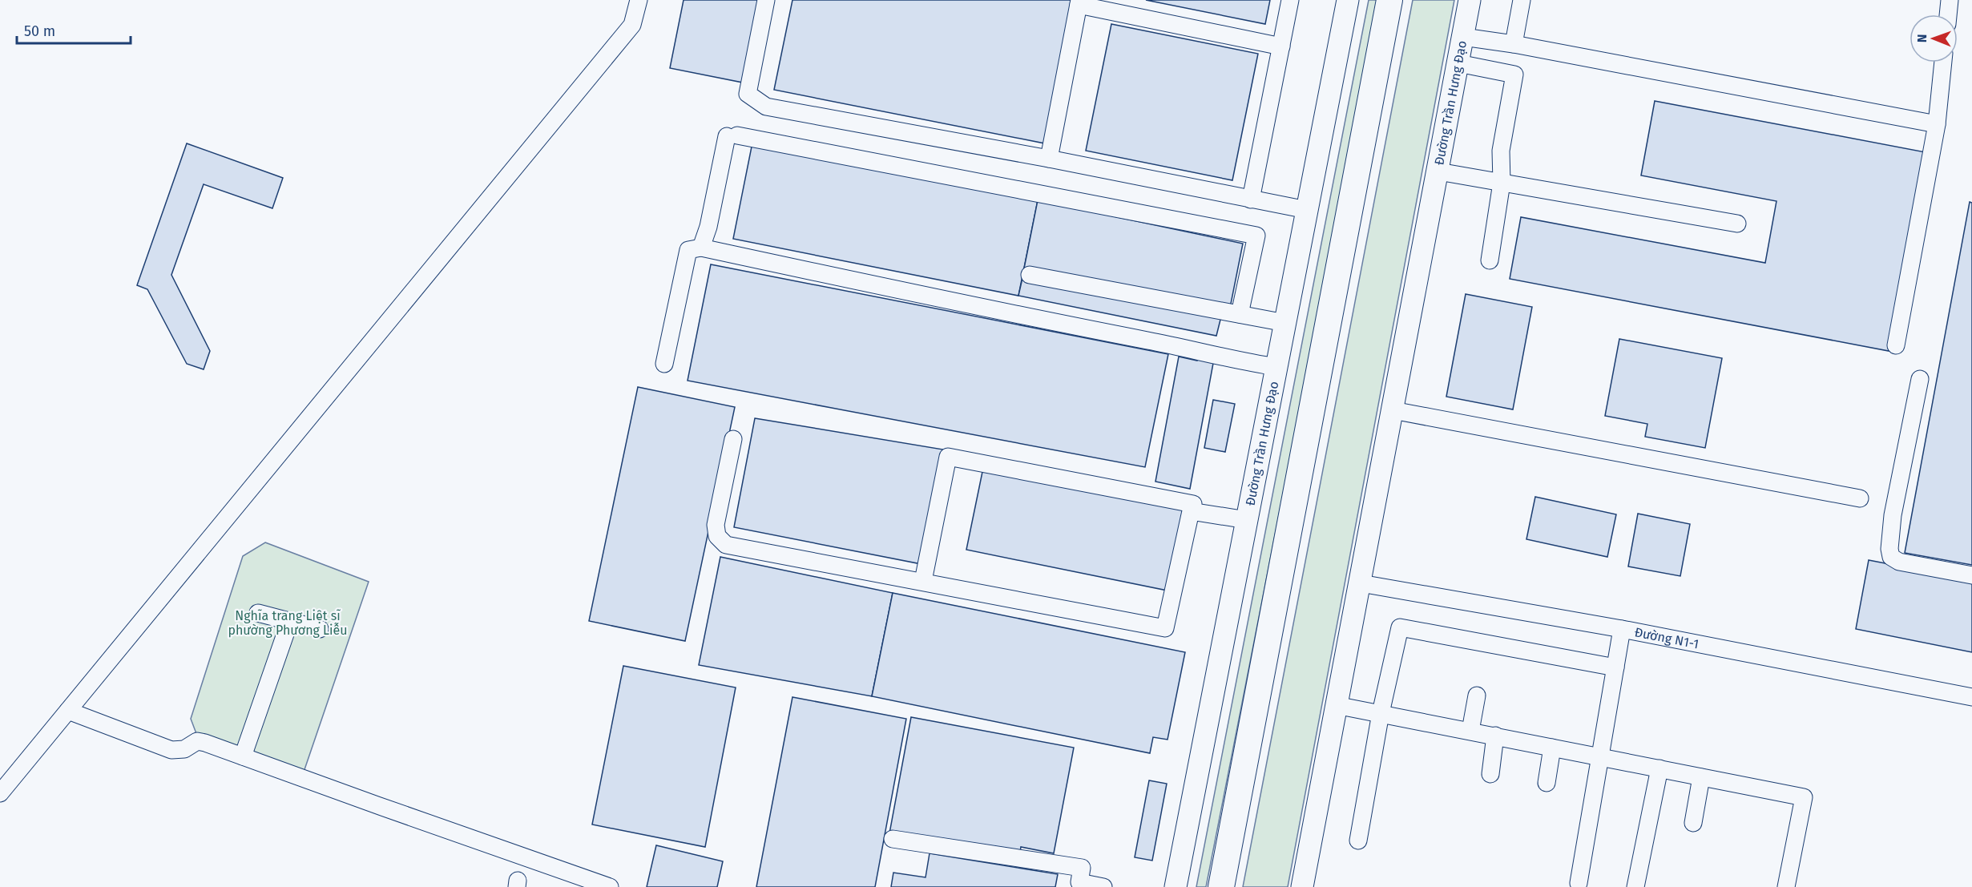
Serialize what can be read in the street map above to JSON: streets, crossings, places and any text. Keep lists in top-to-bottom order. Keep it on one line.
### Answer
{"streets":{"main road":["Đường Trần Hưng Đạo"],"street":["Đường N1-1"]},"crossings":[["Đường Trần Hưng Đạo","Đường N1-1"]],"parks":["Nghĩa trang Liệt sĩ phường Phương Liễu"],"scale_bar":"50 m","north":"left"}
